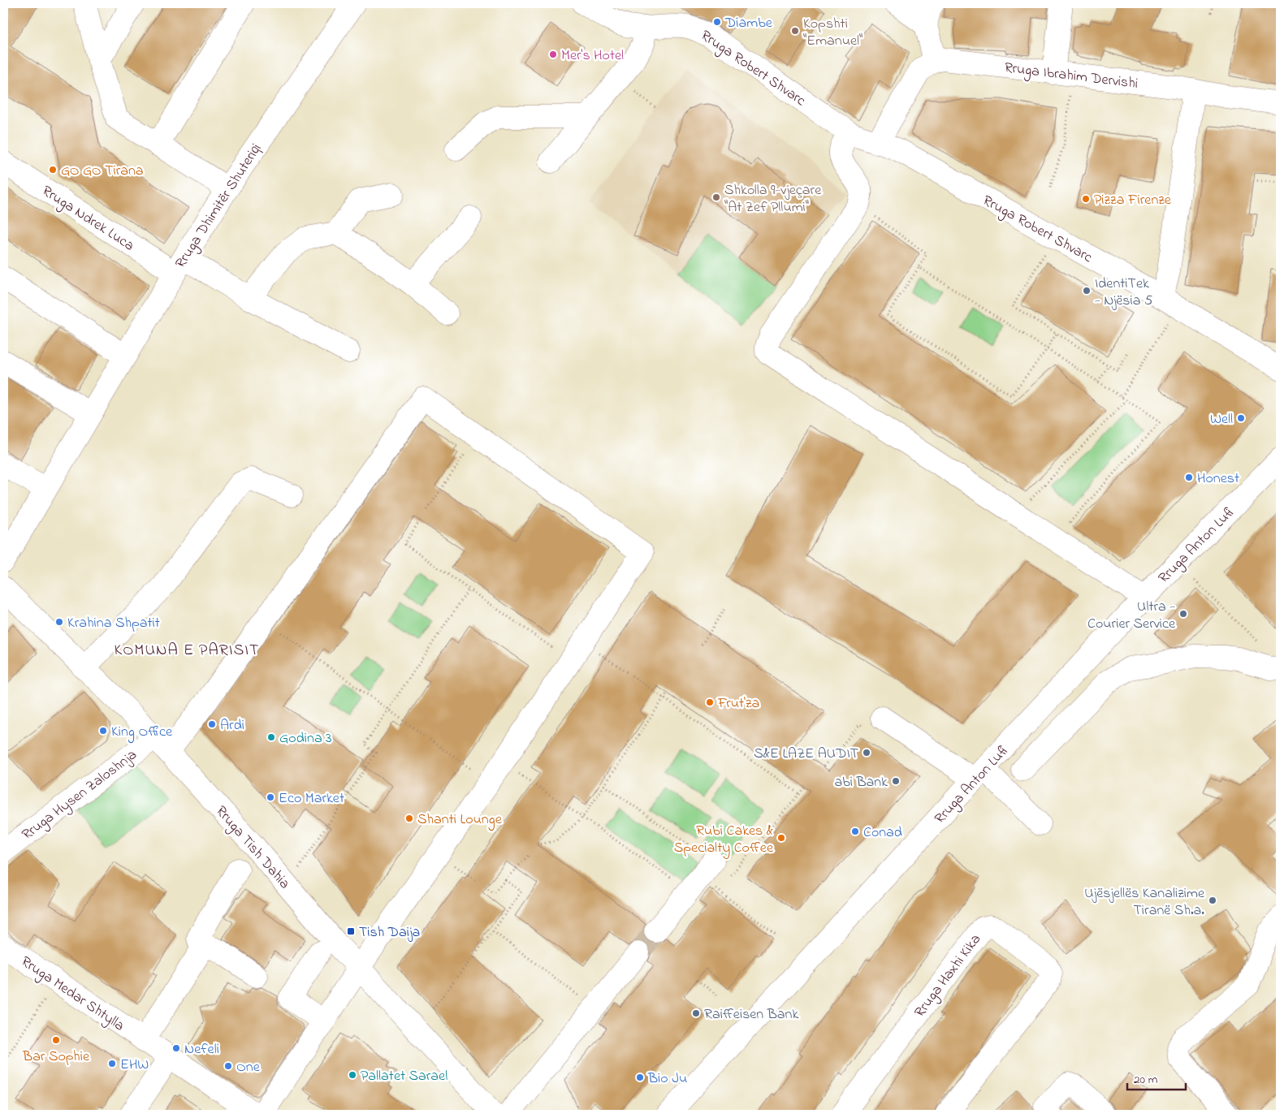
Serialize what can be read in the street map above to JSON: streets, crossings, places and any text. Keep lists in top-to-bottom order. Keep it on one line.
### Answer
{"streets":{"street":["Rruga Robert Shvarc","Rruga Ibrahim Dervishi","Rruga Dhimitër Shuteriqi","Rruga Ndrek Luca","Rruga Anton Lufi","Rruga Hysen Zaloshnja","Rruga Tish Dahia","Rruga Haxhi Kika","Rruga Medar Shtylla"]},"crossings":[["Rruga Dhimitër Shuteriqi","Rruga Ndrek Luca"],["Rruga Hysen Zaloshnja","Rruga Tish Dahia"]],"districts":["KOMUNA E PARISIT"],"places":{"other":["Diambe","Kopshti \"Emanuel\"","Mer's Hotel","GO GO Tirana","Shkolla 9-vjeçare \"At Zef Pllumi\"","Pizza Firenze","IdentiTek - Njësia 5","Well","Honest","Ultra - Courier Service","Krahina Shpatit","Frut'za","Ardi","King Office","Godina 3","S&E LAZE AUDIT","abi Bank","Eco Market","Shanti Lounge","Conad","Rubi Cakes & Specialty Coffee","Ujësjellës Kanalizime Tiranë Sh.a.","Raiffeisen Bank","Bar Sophie","Nefeli","EHW","One","Pallatet Sarael","Bio Ju"],"transit":["Tish Daija"]},"scale_bar":"20 m"}
